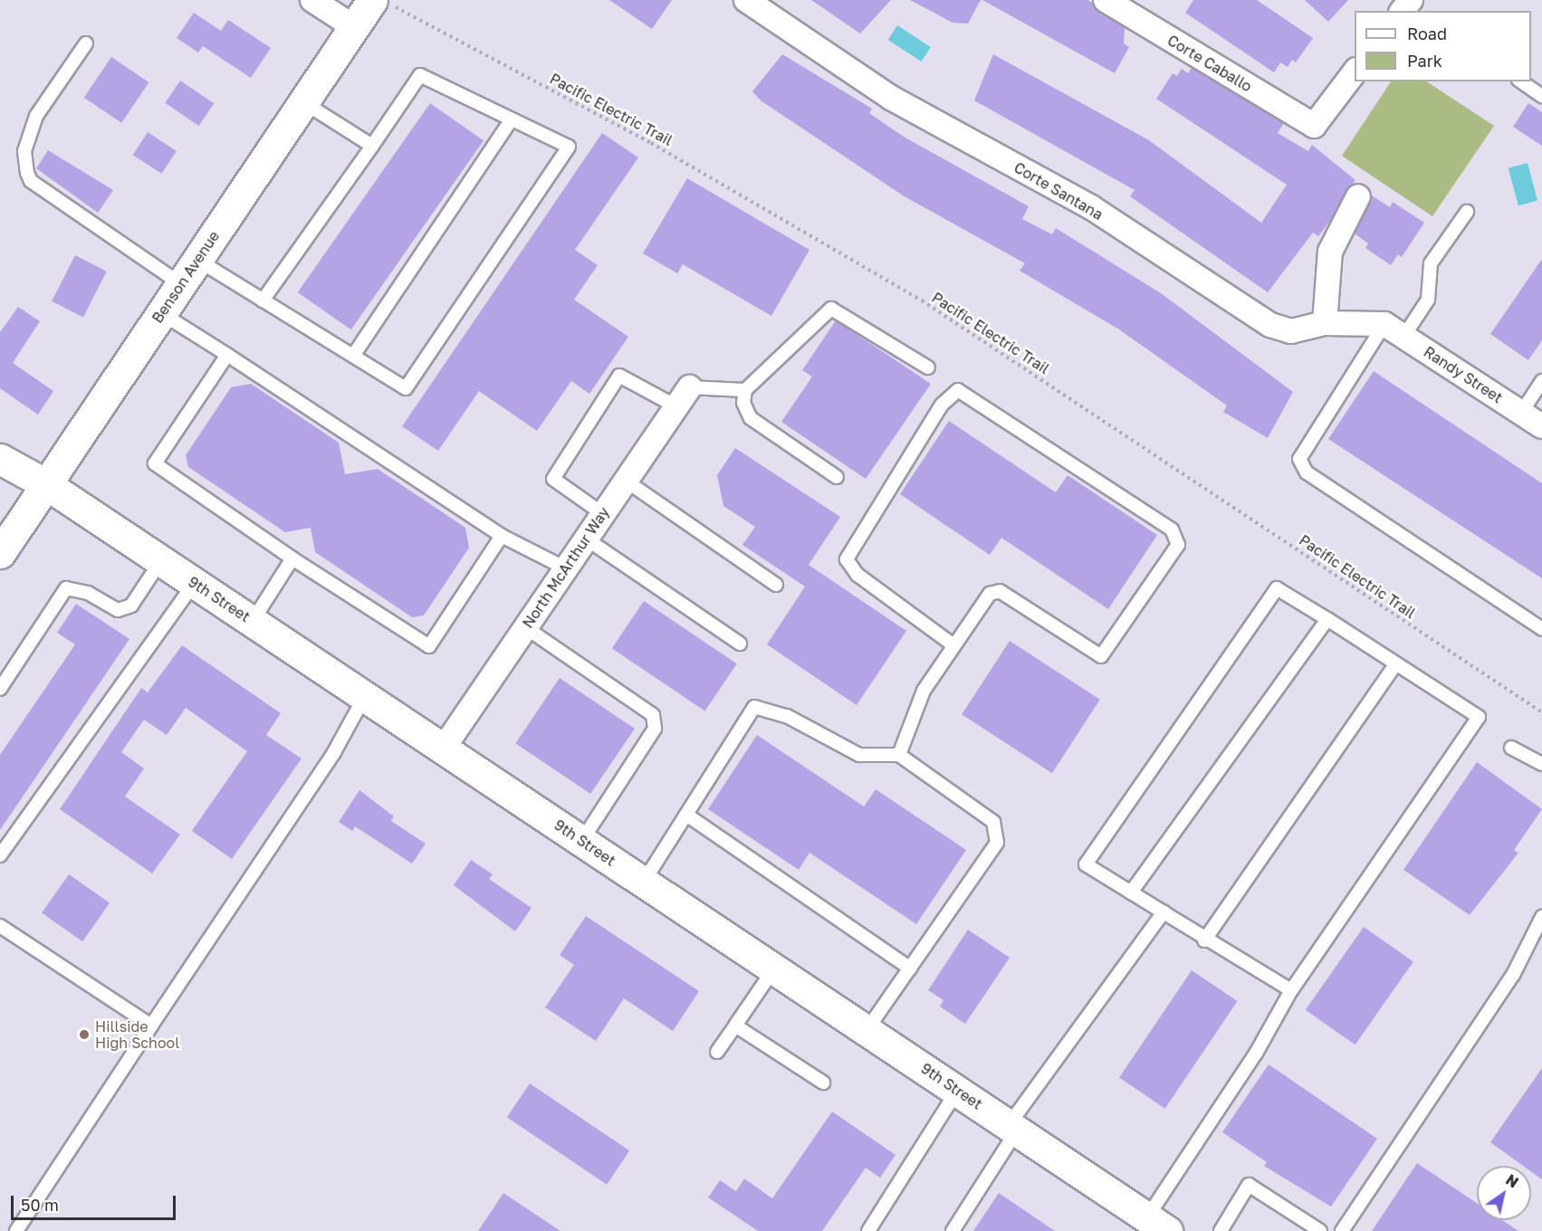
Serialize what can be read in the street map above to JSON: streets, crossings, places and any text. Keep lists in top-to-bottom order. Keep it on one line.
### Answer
{"streets":{"street":["Corte Caballo","Corte Santana","Benson Avenue","Randy Street","North McArthur Way","9th Street"],"path":["Pacific Electric Trail"]},"crossings":[["Corte Santana","Randy Street"],["Benson Avenue","9th Street"],["North McArthur Way","9th Street"]],"places":["Hillside High School"],"legend":["Road","Park"],"scale_bar":"50 m","north":"top right"}
